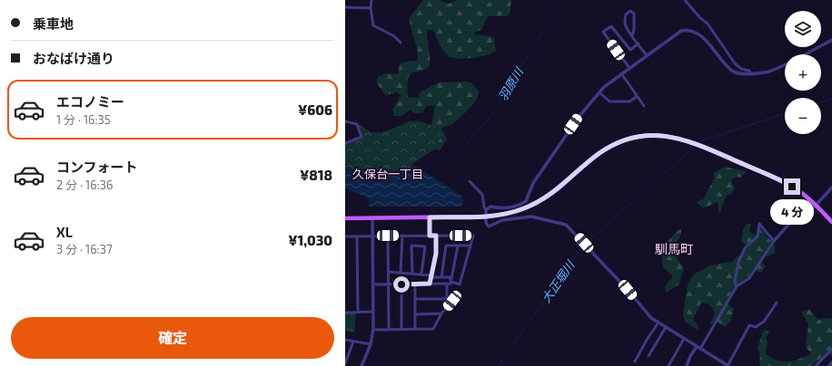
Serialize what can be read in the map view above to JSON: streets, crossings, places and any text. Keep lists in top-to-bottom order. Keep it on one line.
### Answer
{"districts":["久保台一丁目","馴馬町"],"water":["羽原川","大正堀川"],"page":{"banner":["乗車地","おなばけ通り"],"map_buttons":["+","−"],"list":[{"name":"エコノミー","note":"1 分 · 16:35","value":"¥606"},{"name":"コンフォート","note":"2 分 · 16:36","value":"¥818"},{"name":"XL","note":"3 分 · 16:37","value":"¥1,030"}],"bubble":"4 分","buttons":"確定"}}
